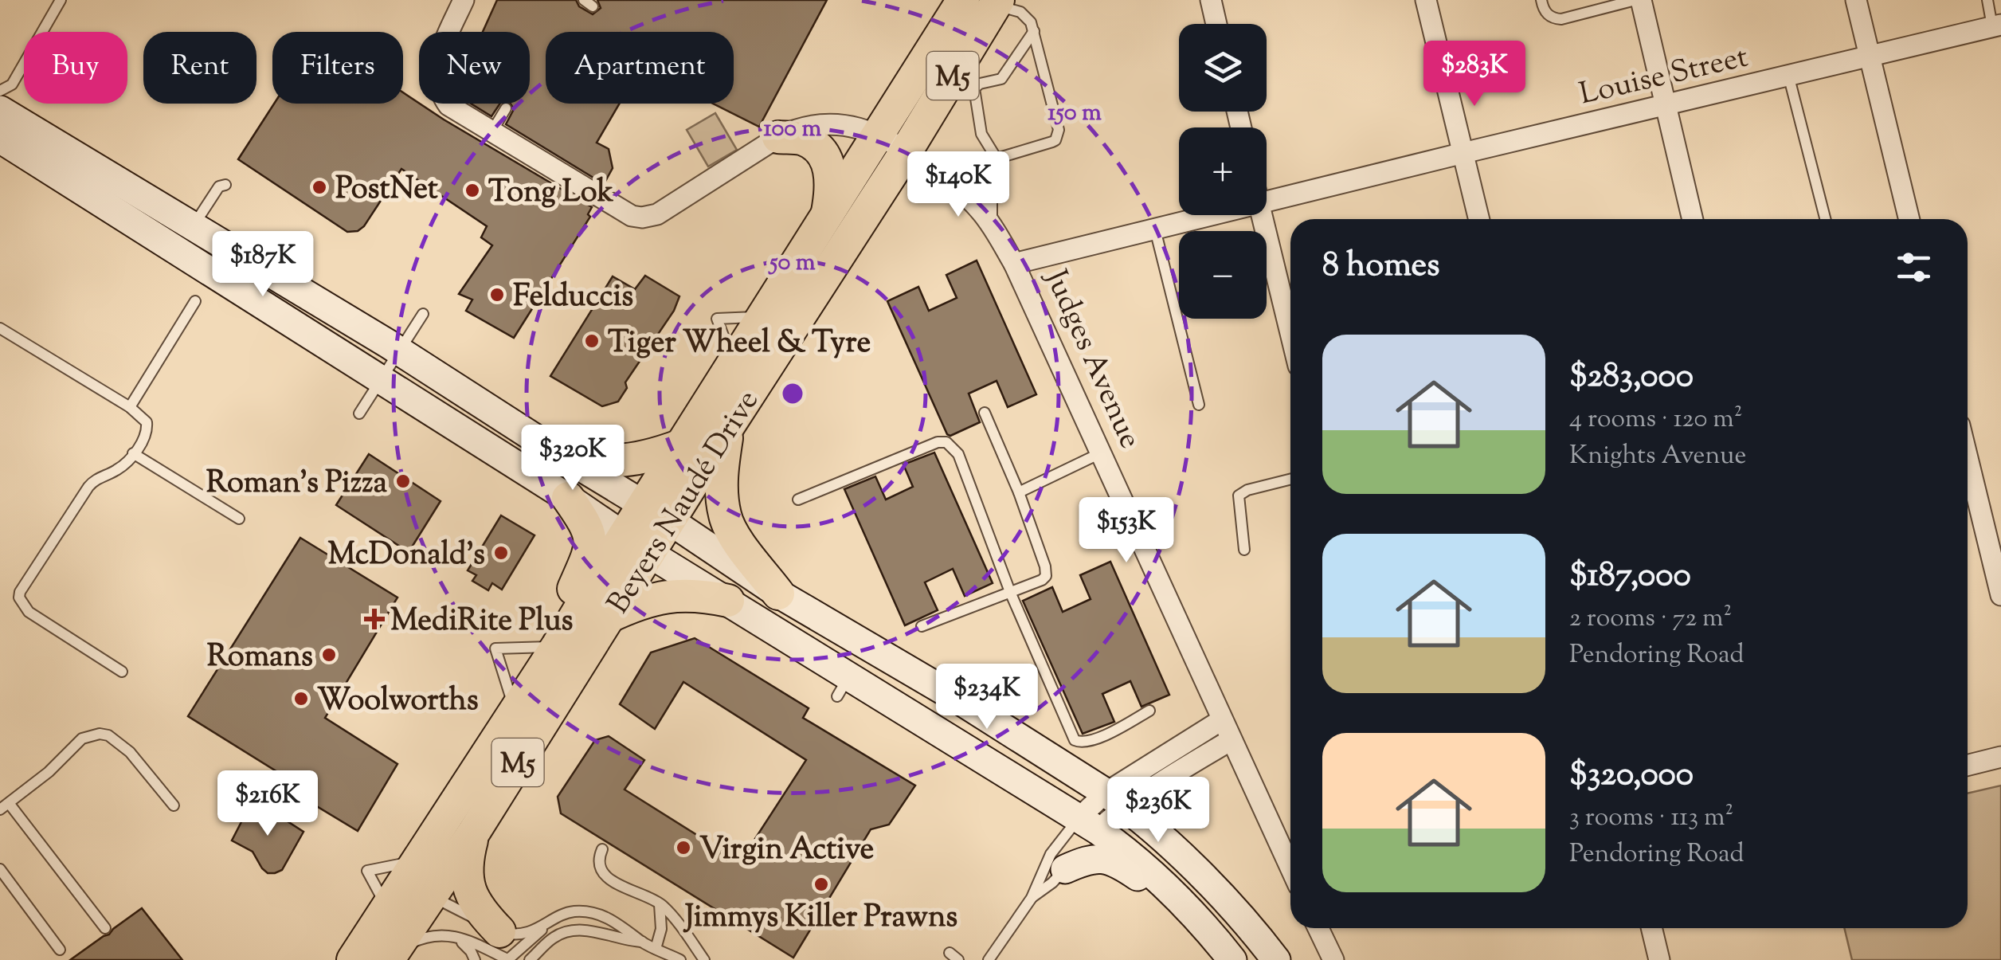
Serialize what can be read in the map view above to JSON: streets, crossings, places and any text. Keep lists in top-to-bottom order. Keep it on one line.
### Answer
{"streets":{"main road":["M5","Beyers Naudé Drive"],"street":["Louise Street","Judges Avenue"]},"crossings":[["Louise Street","Judges Avenue"],["Judges Avenue","Beyers Naudé Drive"]],"places":{"other":["PostNet","Tong Lok","Felduccis","Tiger Wheel & Tyre","Roman's Pizza","McDonald's","Romans","Woolworths","Virgin Active","Jimmys Killer Prawns"],"health":["MediRite Plus"]},"page":{"map_buttons":["+","−"],"chip":["Buy","Rent","Filters","New","Apartment"],"price":["$283K","$140K","$187K","$320K","$153K","$234K","$216K","$236K"],"heading":"8 homes","list":[{"name":"$283,000","note":"4 rooms · 120 m² · Knights Avenue"},{"name":"$187,000","note":"2 rooms · 72 m² · Pendoring Road"},{"name":"$320,000","note":"3 rooms · 113 m² · Pendoring Road"}]},"rings":["150 m","100 m","50 m"]}
